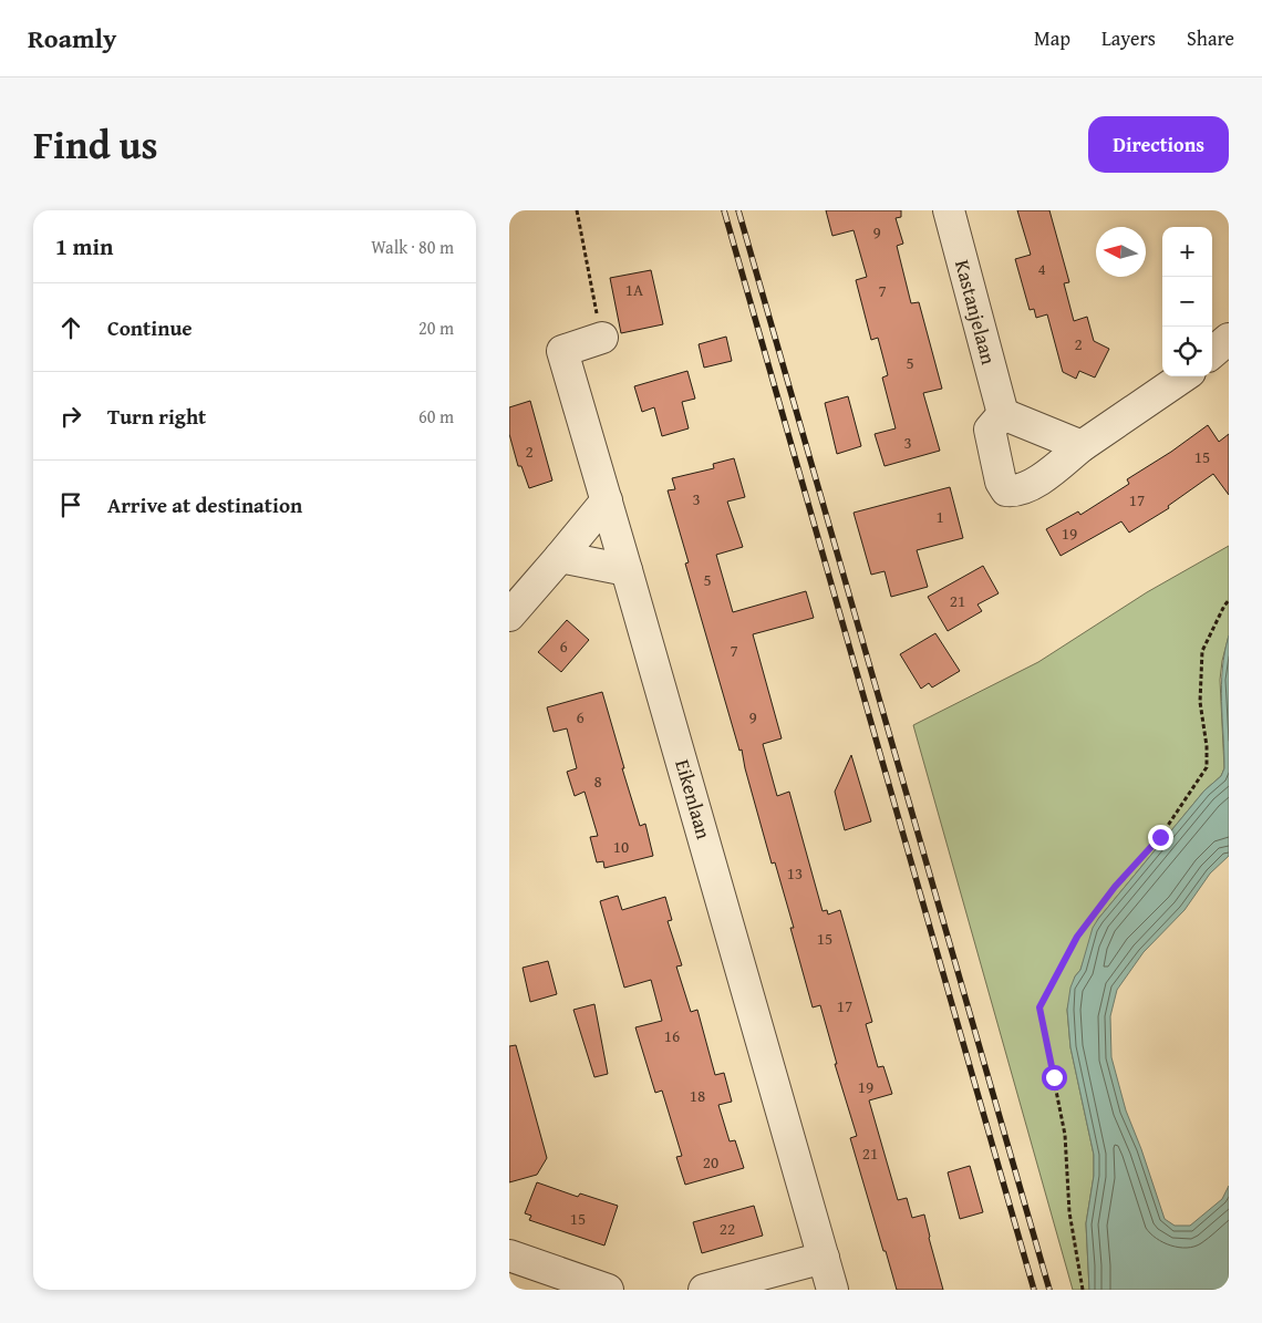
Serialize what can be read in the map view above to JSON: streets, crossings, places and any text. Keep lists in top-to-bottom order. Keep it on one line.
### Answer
{"streets":{"street":["Kastanjelaan","Eikenlaan"]},"house_numbers":["9","4","1A","7","2","5","3","2","15","3","17","1","19","5","21","6","7","6","9","8","10","13","15","17","16","19","18","21","20","15","22"],"north":"left","page":{"header":"Roamly","nav":["Map","Layers","Share"],"title":"Find us","buttons":"Directions","heading":["1 min","Walk · 80 m"],"map_buttons":["+","−"],"list":[["Continue","20 m"],["Turn right","60 m"],"Arrive at destination"]}}
